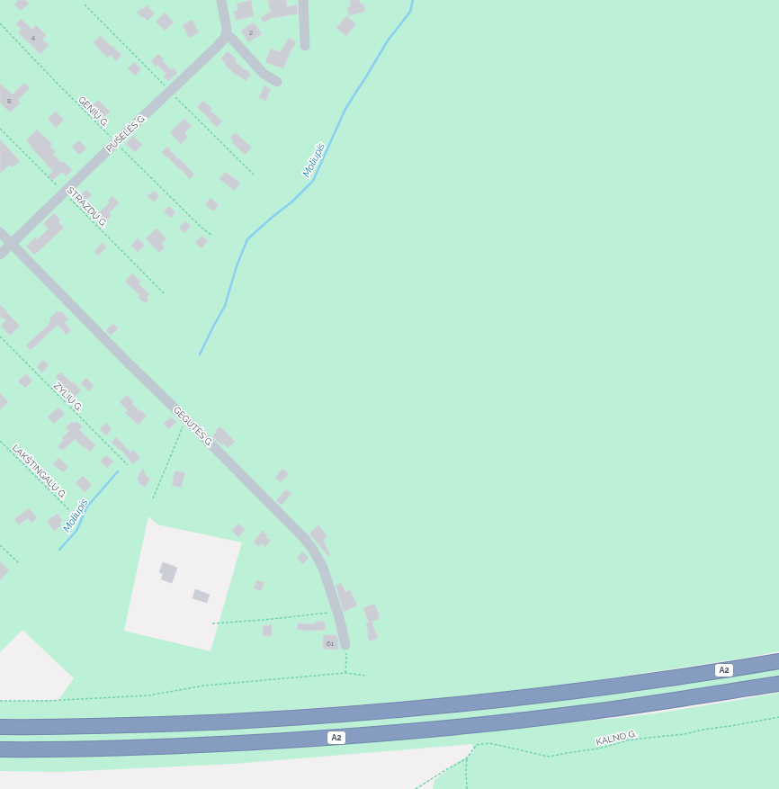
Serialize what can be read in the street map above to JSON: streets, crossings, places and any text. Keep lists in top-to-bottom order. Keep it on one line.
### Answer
{"streets":{"highway":["A2"],"street":["PUŠELĖS G.","GEGUTĖS G."],"path":["GENIŲ G.","STRAZDŲ G.","ZYLIŲ G.","LAKŠTINGALŲ G.","KALNO G."]},"crossings":[["GENIŲ G.","PUŠELĖS G."],["PUŠELĖS G.","STRAZDŲ G."],["PUŠELĖS G.","GEGUTĖS G."]],"water":["Moliupis"],"house_numbers":["2","4","8","61"]}
